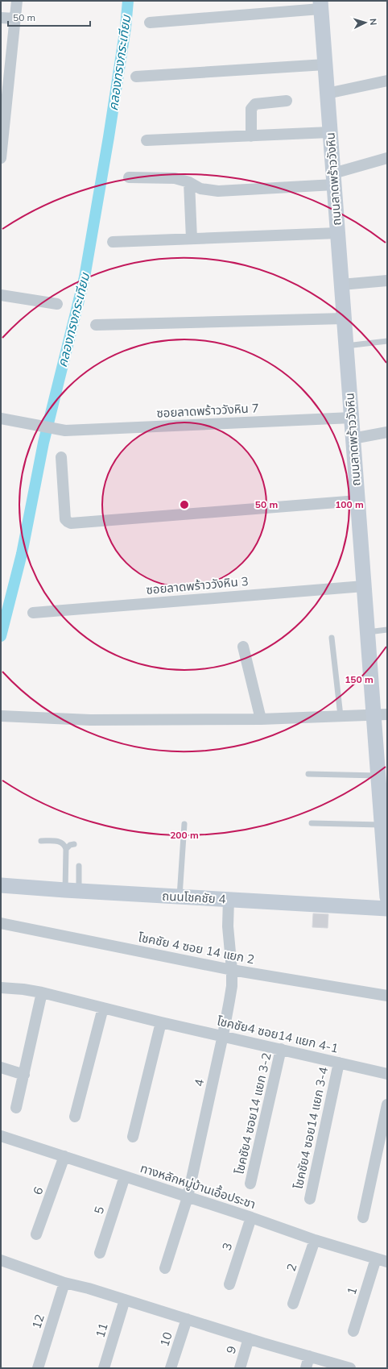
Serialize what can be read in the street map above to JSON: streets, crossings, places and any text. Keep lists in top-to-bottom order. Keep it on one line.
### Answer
{"streets":{"main road":["ถนนลาดพร้าววังหิน","ถนนโชคชัย 4"],"street":["ซอยลาดพร้าววังหิน 7","ซอยลาดพร้าววังหิน 3","โชคชัย 4 ซอย 14 แยก 2","โชคชัย4 ซอย14 แยก 4-1","4","โชคชัย4 ซอย14 แยก 3-2","โชคชัย4 ซอย14 แยก 3-4","ทางหลักหมู่บ้านเอื้อประชา","6","5","3","2","1","12","11","10","9"]},"crossings":[["ถนนลาดพร้าววังหิน","ซอยลาดพร้าววังหิน 7"],["ถนนลาดพร้าววังหิน","ซอยลาดพร้าววังหิน 3"],["ถนนโชคชัย 4","4"],["โชคชัย 4 ซอย 14 แยก 2","4"],["โชคชัย4 ซอย14 แยก 4-1","4"],["โชคชัย4 ซอย14 แยก 4-1","โชคชัย4 ซอย14 แยก 3-2"],["โชคชัย4 ซอย14 แยก 4-1","โชคชัย4 ซอย14 แยก 3-4"],["4","ทางหลักหมู่บ้านเอื้อประชา"],["ทางหลักหมู่บ้านเอื้อประชา","6"],["ทางหลักหมู่บ้านเอื้อประชา","5"],["ทางหลักหมู่บ้านเอื้อประชา","3"],["ทางหลักหมู่บ้านเอื้อประชา","2"],["ทางหลักหมู่บ้านเอื้อประชา","1"]],"water":["คลองทรงกระเทียม"],"scale_bar":"50 m","north":"right","rings":["50 m","100 m","150 m","200 m"]}
